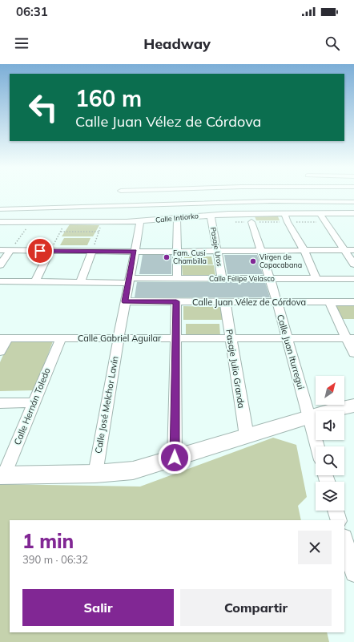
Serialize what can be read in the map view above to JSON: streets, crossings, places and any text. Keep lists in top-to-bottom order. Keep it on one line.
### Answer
{"streets":{"street":["Calle Intiorko","Pasaje Uros","Calle Felipe Velasco","Calle Juan Vélez de Córdova","Calle Gabriel Aguilar","Calle Juan Iturregui","Pasaje Julio Granda","Calle José Melchor Lavín","Calle Hernán Toledo"]},"crossings":[["Calle Intiorko","Pasaje Uros"],["Calle Intiorko","Calle José Melchor Lavín"],["Pasaje Uros","Calle Felipe Velasco"],["Calle Felipe Velasco","Calle Juan Iturregui"],["Calle Felipe Velasco","Calle José Melchor Lavín"],["Calle Juan Vélez de Córdova","Calle Juan Iturregui"],["Calle Juan Vélez de Córdova","Pasaje Julio Granda"],["Calle Juan Vélez de Córdova","Calle José Melchor Lavín"],["Calle Gabriel Aguilar","Calle Juan Iturregui"],["Calle Gabriel Aguilar","Pasaje Julio Granda"],["Calle Gabriel Aguilar","Calle José Melchor Lavín"],["Calle Gabriel Aguilar","Calle Hernán Toledo"]],"places":["Fam. Cusi Chambilla","Virgen de Copacabana"],"north":"top right","page":{"status":"06:31","header":"Headway","turn":["160 m","Calle Juan Vélez de Córdova"],"heading":["1 min","390 m · 06:32"],"buttons":["Salir","Compartir"]}}
